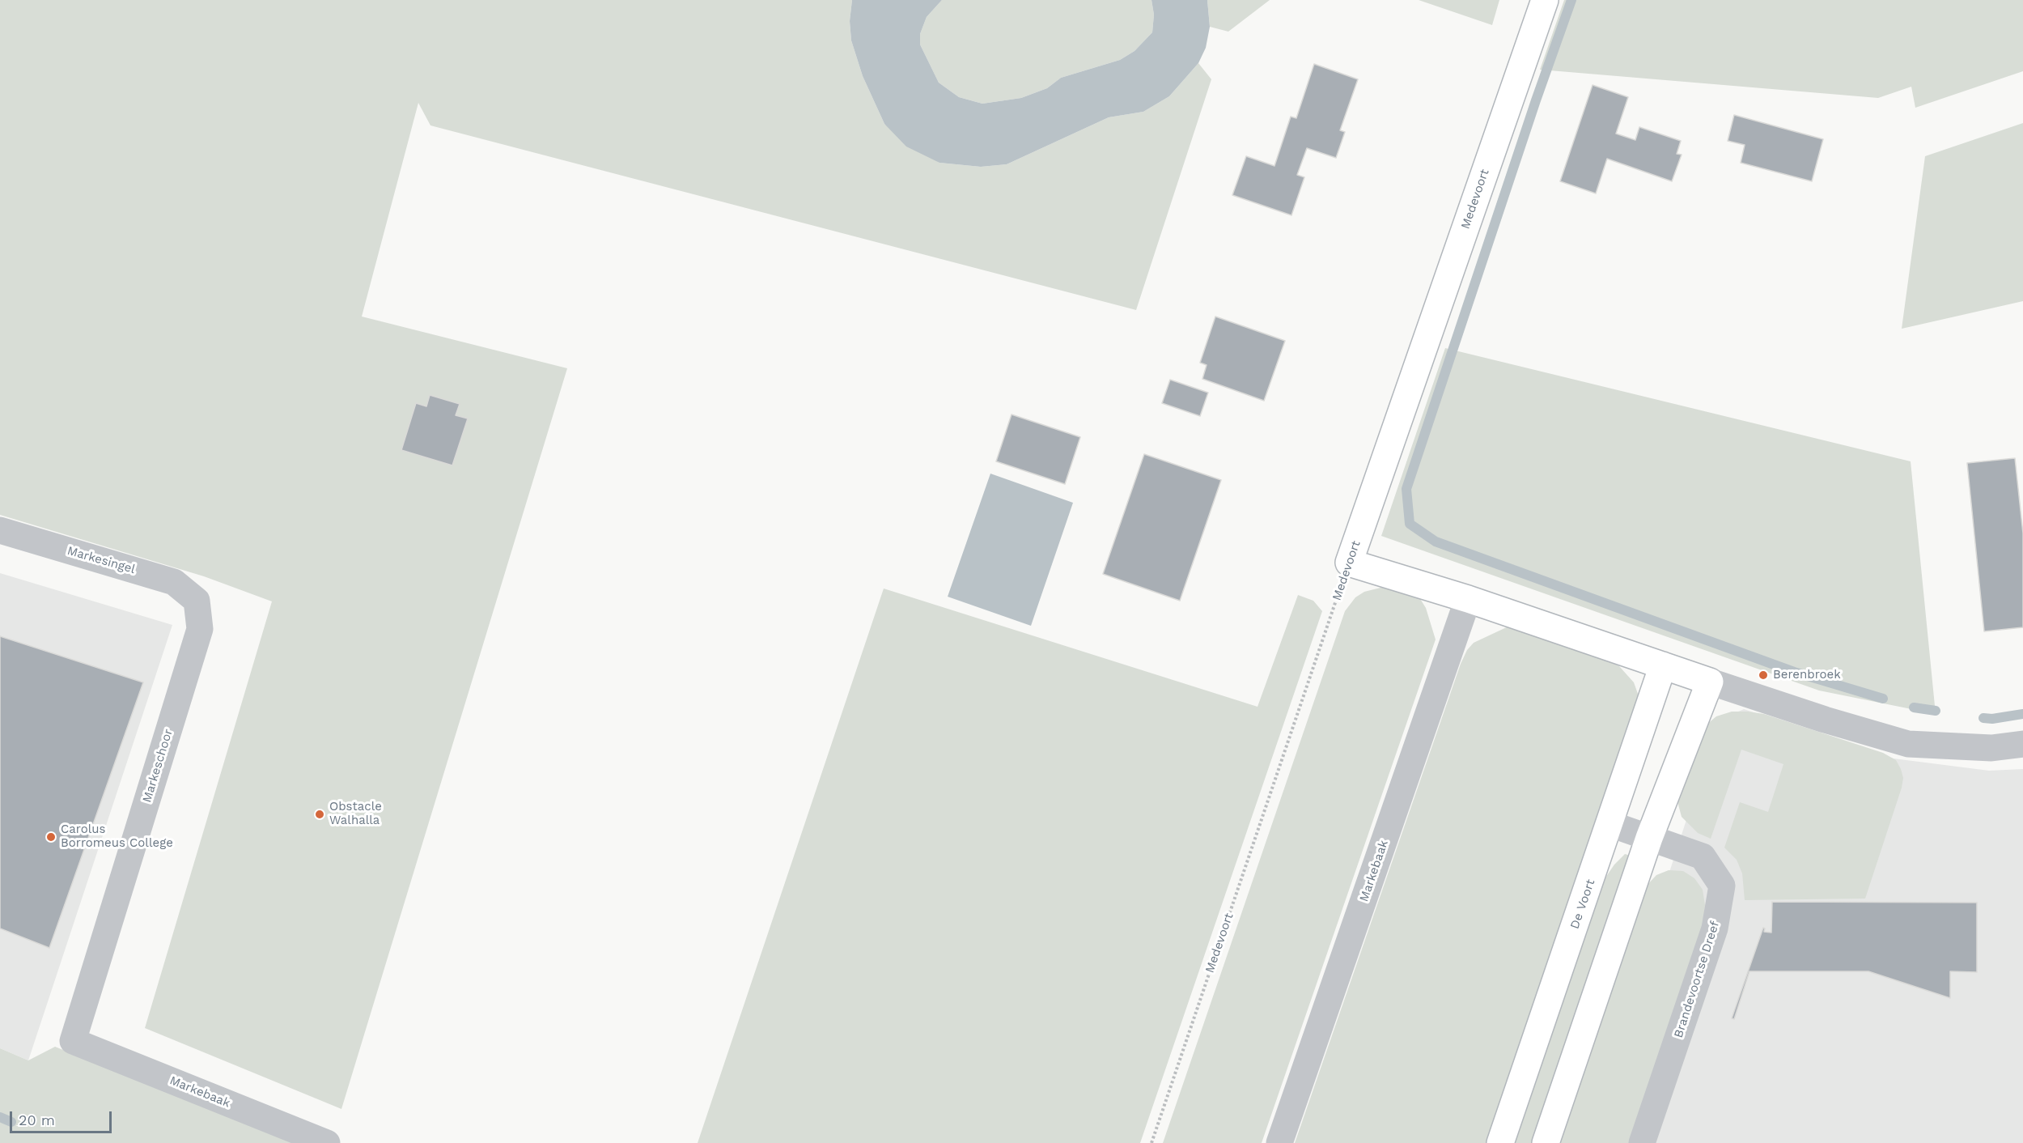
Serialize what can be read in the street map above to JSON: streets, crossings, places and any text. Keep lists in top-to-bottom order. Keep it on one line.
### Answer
{"streets":{"street":["Medevoort","Markesingel","Markeschoor","Markebaak","De Voort","Brandevoortse Dreef"]},"crossings":[["Markesingel","Markeschoor"],["Markeschoor","Markebaak"],["De Voort","Brandevoortse Dreef"]],"places":["Berenbroek","Obstacle Walhalla","Carolus Borromeus College"],"scale_bar":"20 m"}
